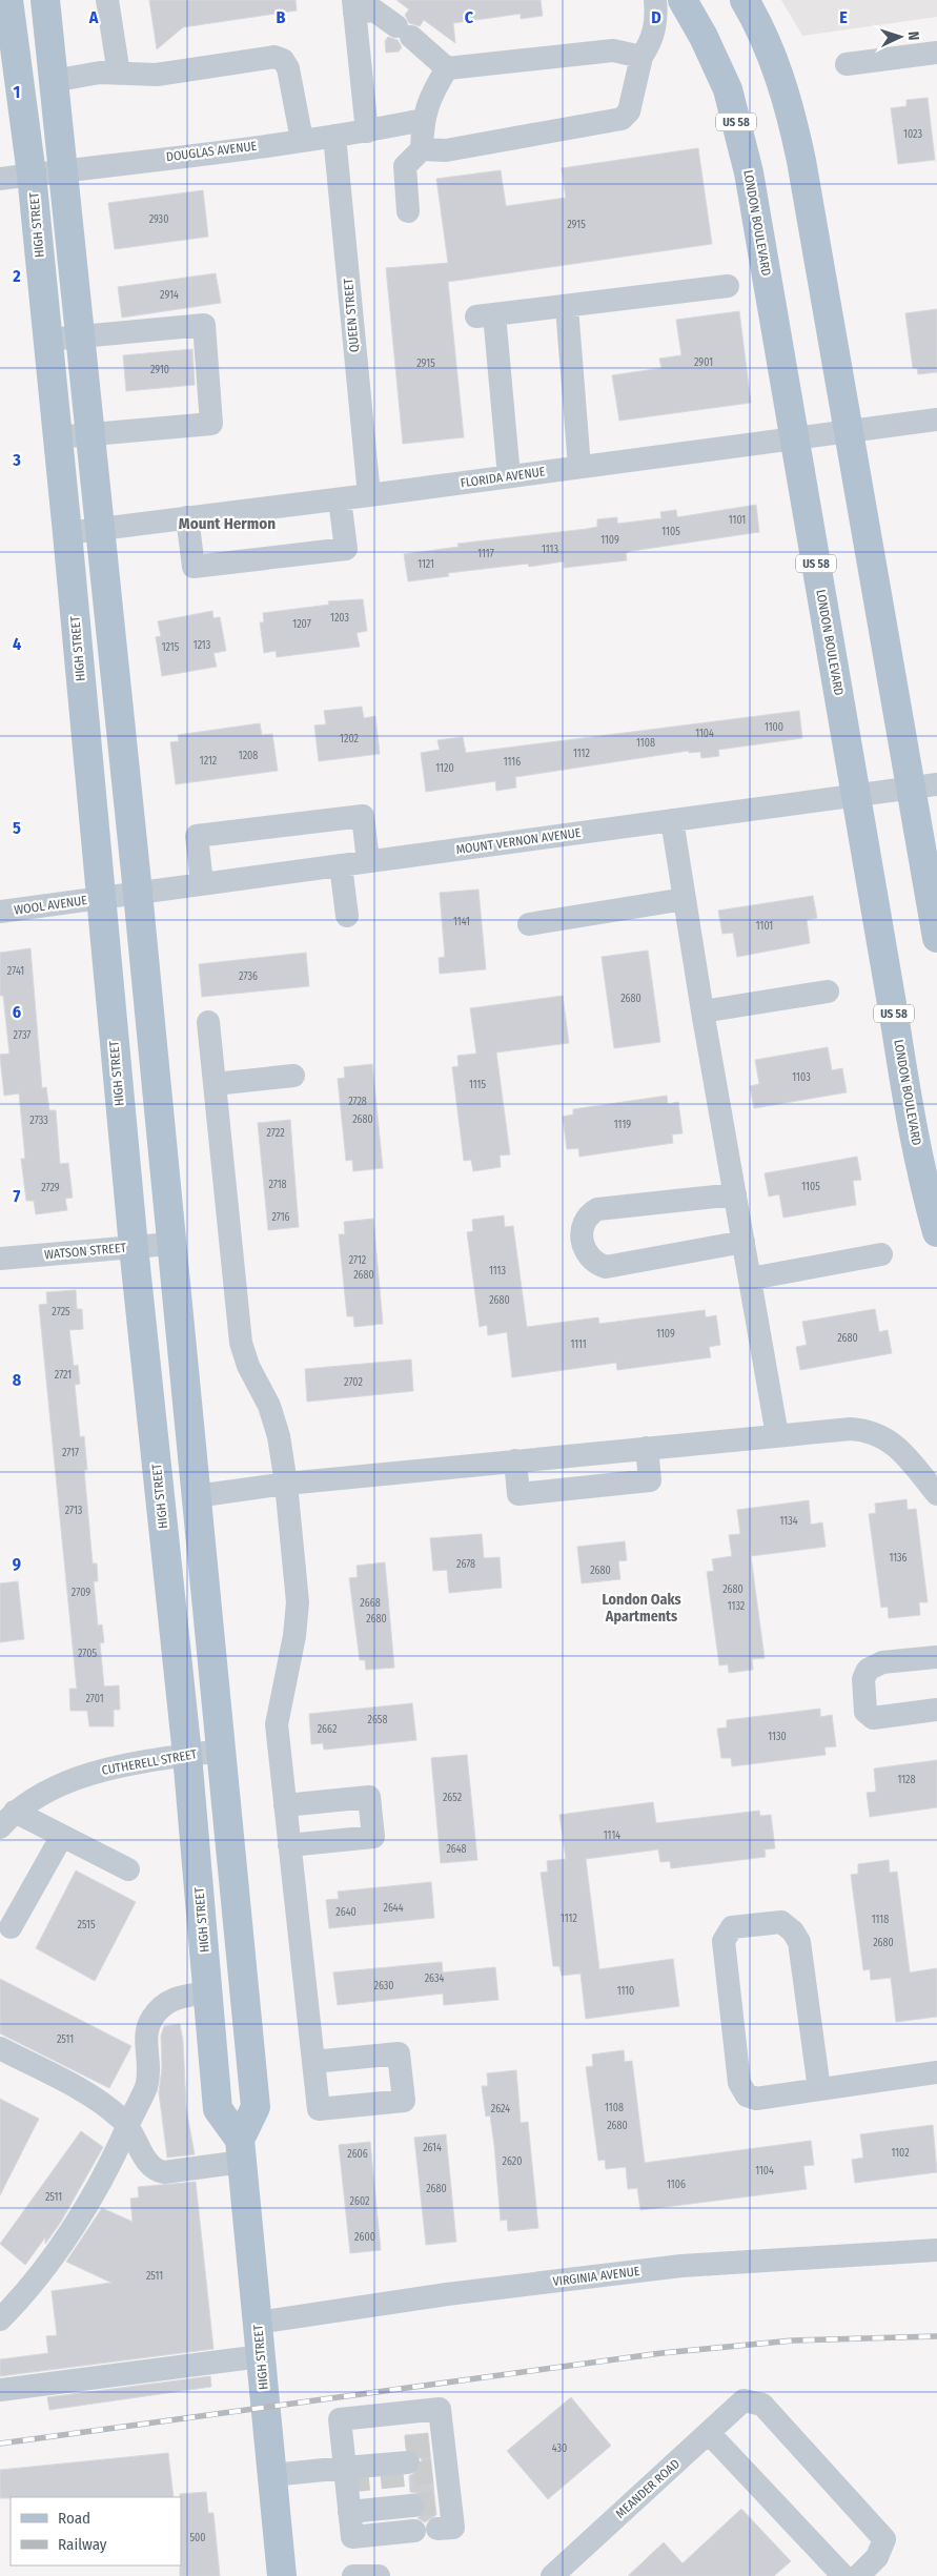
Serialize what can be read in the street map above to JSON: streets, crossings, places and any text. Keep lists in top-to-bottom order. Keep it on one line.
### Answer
{"streets":{"main road":["US 58","LONDON BOULEVARD","HIGH STREET"],"street":["DOUGLAS AVENUE","QUEEN STREET","FLORIDA AVENUE","MOUNT VERNON AVENUE","WOOL AVENUE","WATSON STREET","CUTHERELL STREET","VIRGINIA AVENUE","MEANDER ROAD"]},"crossings":[["DOUGLAS AVENUE","HIGH STREET"],["DOUGLAS AVENUE","QUEEN STREET"],["LONDON BOULEVARD","FLORIDA AVENUE"],["LONDON BOULEVARD","MOUNT VERNON AVENUE"],["HIGH STREET","FLORIDA AVENUE"],["HIGH STREET","MOUNT VERNON AVENUE"],["HIGH STREET","WOOL AVENUE"],["HIGH STREET","WATSON STREET"],["HIGH STREET","CUTHERELL STREET"],["HIGH STREET","VIRGINIA AVENUE"],["QUEEN STREET","FLORIDA AVENUE"],["MOUNT VERNON AVENUE","WOOL AVENUE"]],"districts":["Mount Hermon","London Oaks Apartments"],"house_numbers":["1023","2930","2915","2914","2901","2915","2910","1101","1105","1109","1113","1117","1121","1203","1207","1213","1215","1100","1104","1202","1108","1112","1208","1212","1116","1120","1141","1101","2741","2736","2680","2737","1103","1115","2728","2680","2733","1119","2722","2718","1105","2729","2716","2712","1113","2680","2680","2725","1109","2680","1111","2721","2702","2717","2713","1134","1136","2678","2680","2680","2709","2668","1132","2680","2705","2701","2658","2662","1130","1128","2652","1114","2648","2644","2640","1112","1118","2515","2680","2634","2630","1110","2511","1108","2624","2680","2614","1102","2606","2620","1104","1106","2680","2511","2602","2600","2511","430","500"],"legend":["Road","Railway"],"north":"right","grid":{"columns":["A","B","C","D","E"],"rows":["1","2","3","4","5","6","7","8","9"]}}
